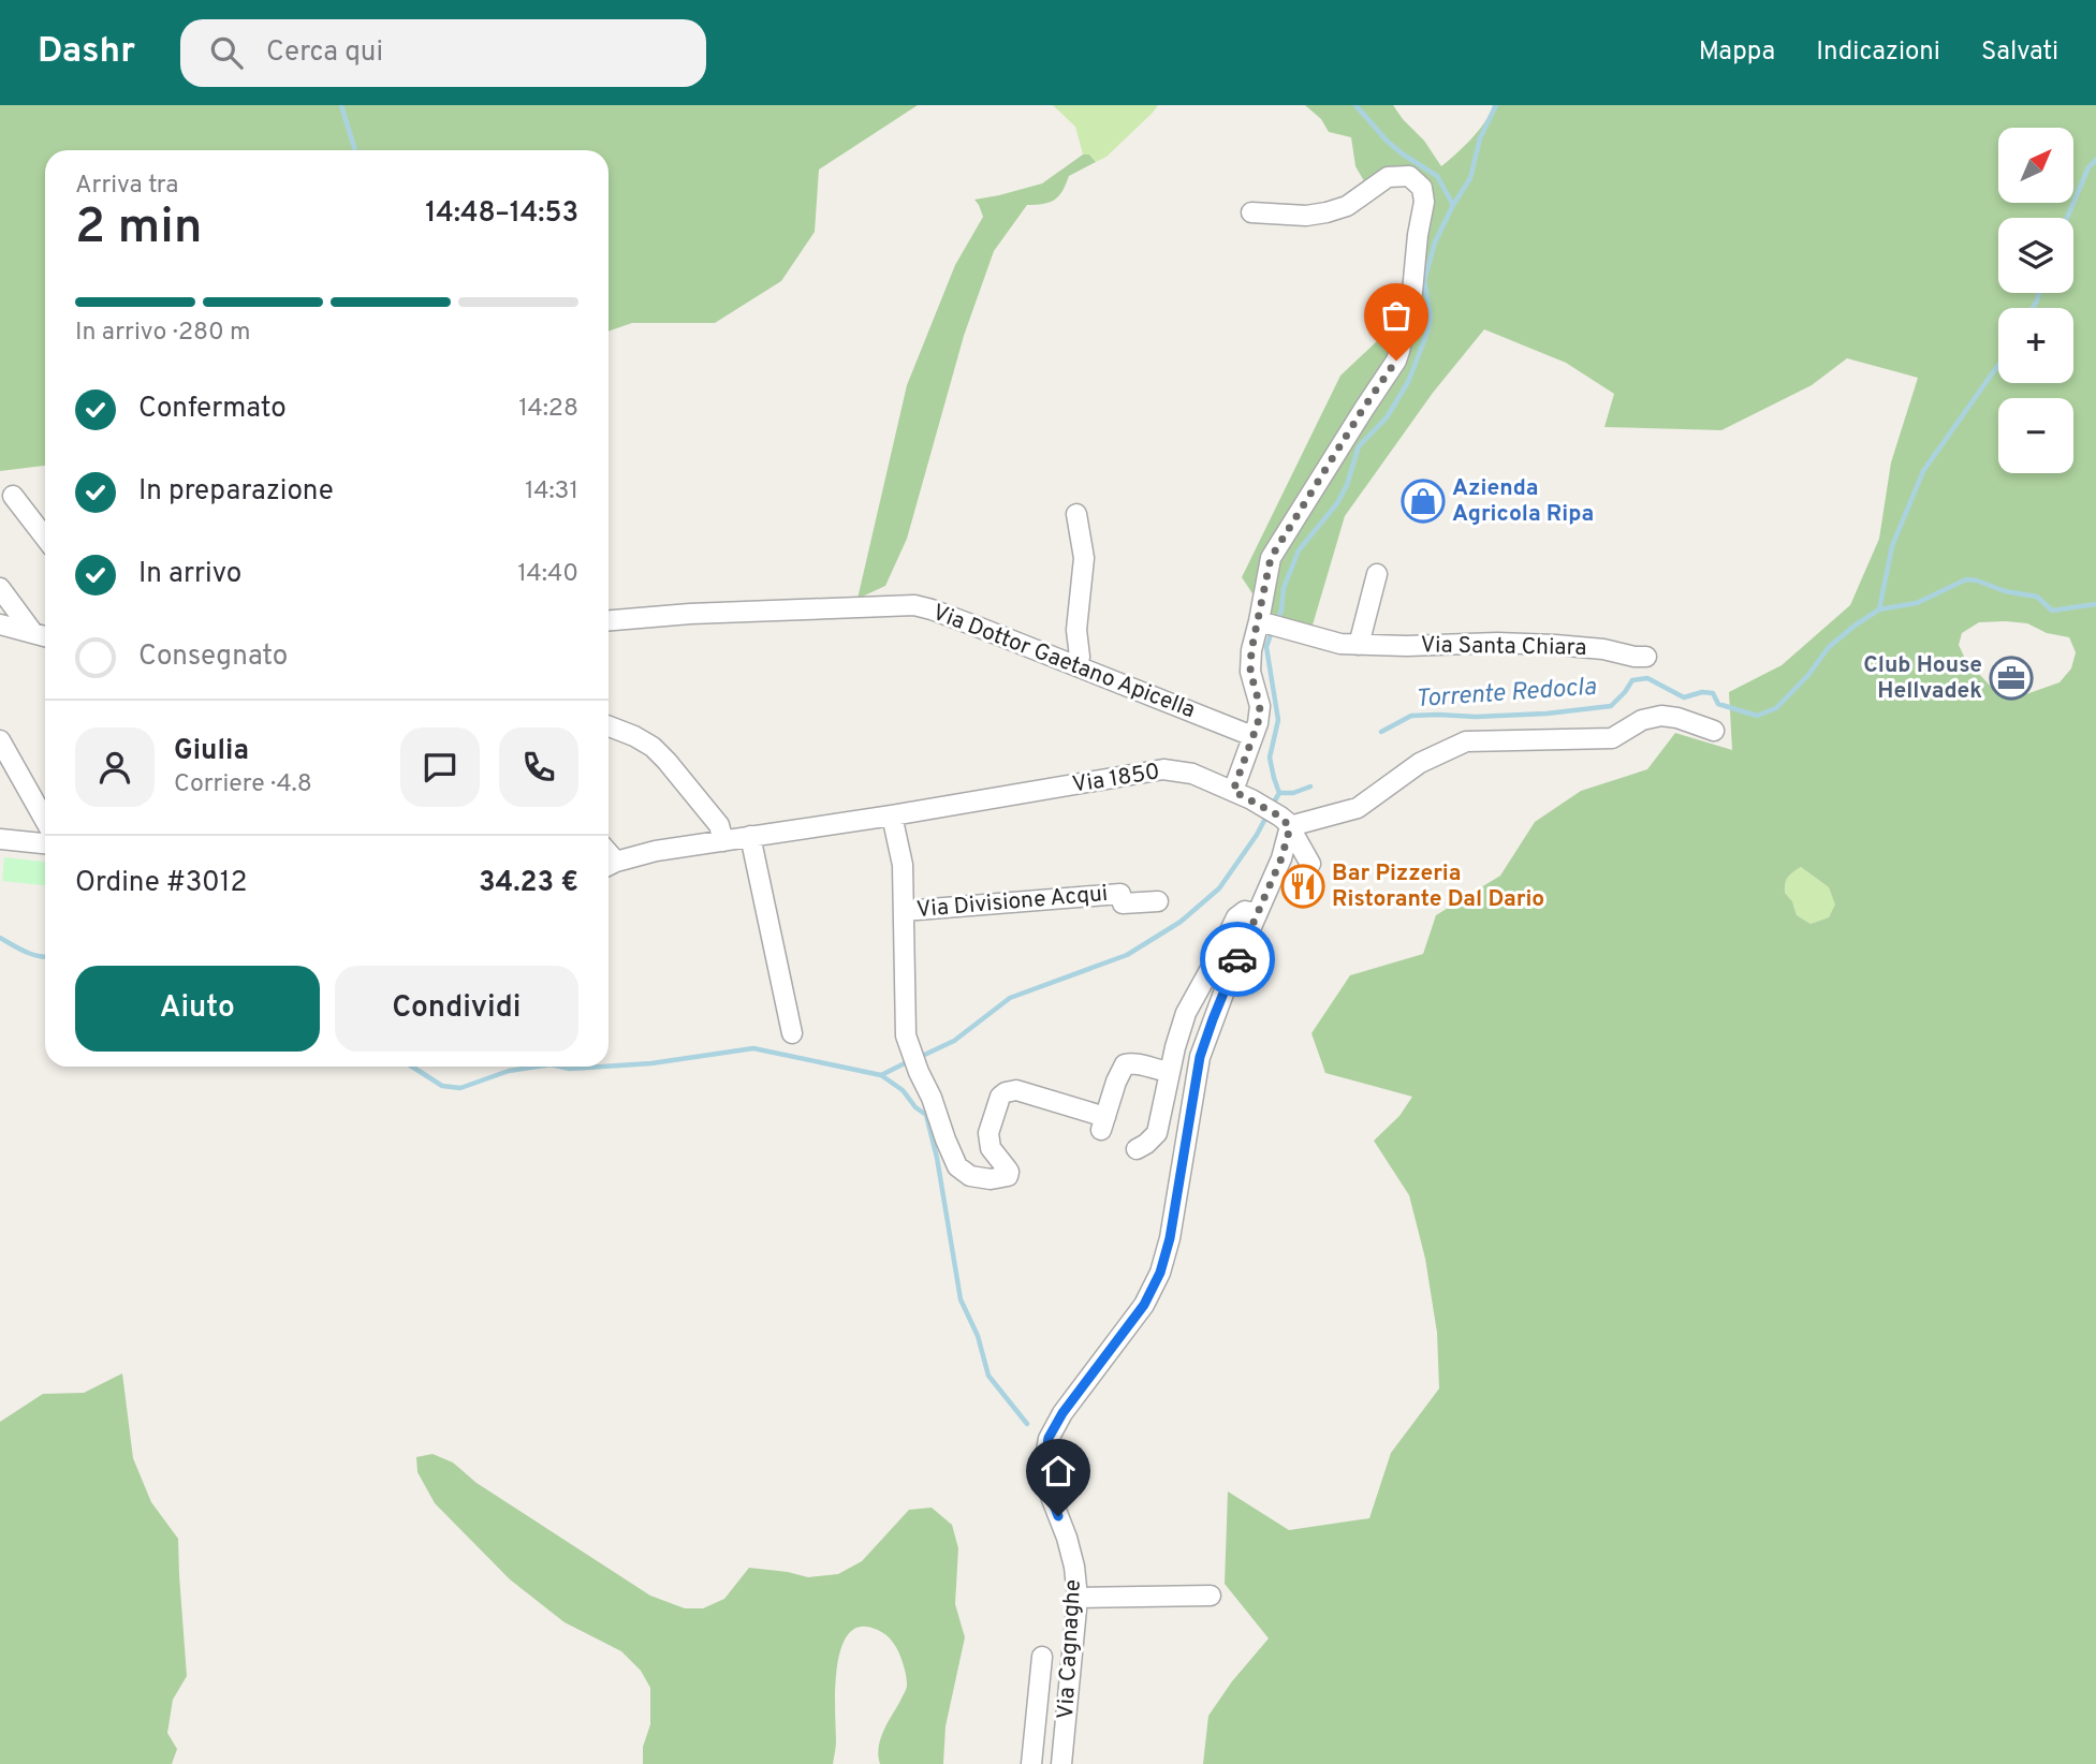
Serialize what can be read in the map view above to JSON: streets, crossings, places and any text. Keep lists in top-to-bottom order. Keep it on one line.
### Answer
{"streets":{"street":["Via Santa Chiara","Via Dottor Gaetano Apicella","Via 1850","Via Divisione Acqui","Via Cagnaghe"]},"crossings":[["Via 1850","Via Divisione Acqui"],["Via 1850","Via Cagnaghe"],["Via Divisione Acqui","Via Cagnaghe"]],"water":["Torrente Redocla"],"places":{"shop":["Azienda Agricola Ripa"],"office":["Club House Hellvadek"],"restaurant":["Bar Pizzeria Ristorante Dal Dario"]},"north":"top right","page":{"header":"Dashr","search":"Cerca qui","nav":["Mappa","Indicazioni","Salvati"],"map_buttons":["+","−"],"heading":["2 min","Arriva tra","14:48–14:53"],"panel":["Giulia","Corriere · 4.8","Ordine #3012","34.23 €"],"bar":"In arrivo · 280 m","list":[["Confermato","14:28"],["In preparazione","14:31"],["In arrivo","14:40"],"Consegnato"],"buttons":["Aiuto","Condividi"]}}
